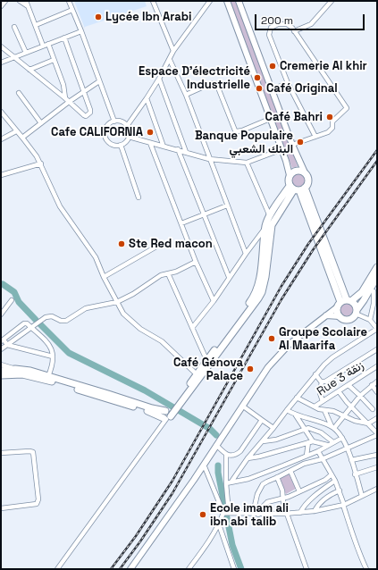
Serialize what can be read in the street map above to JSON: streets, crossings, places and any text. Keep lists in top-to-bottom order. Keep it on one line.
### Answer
{"streets":{"street":["Rue 3 زنقة"]},"places":["Lycée Ibn Arabi","Cremerie Al khir","Espace D'électricité Industrielle","Café Original","Café Bahri","Cafe CALIFORNIA","Banque Populaire البنك الشعبي","Ste Red macon","Groupe Scolaire Al Maarifa","Café Génova Palace","Ecole imam ali ibn abi talib"],"scale_bar":"200 m"}
